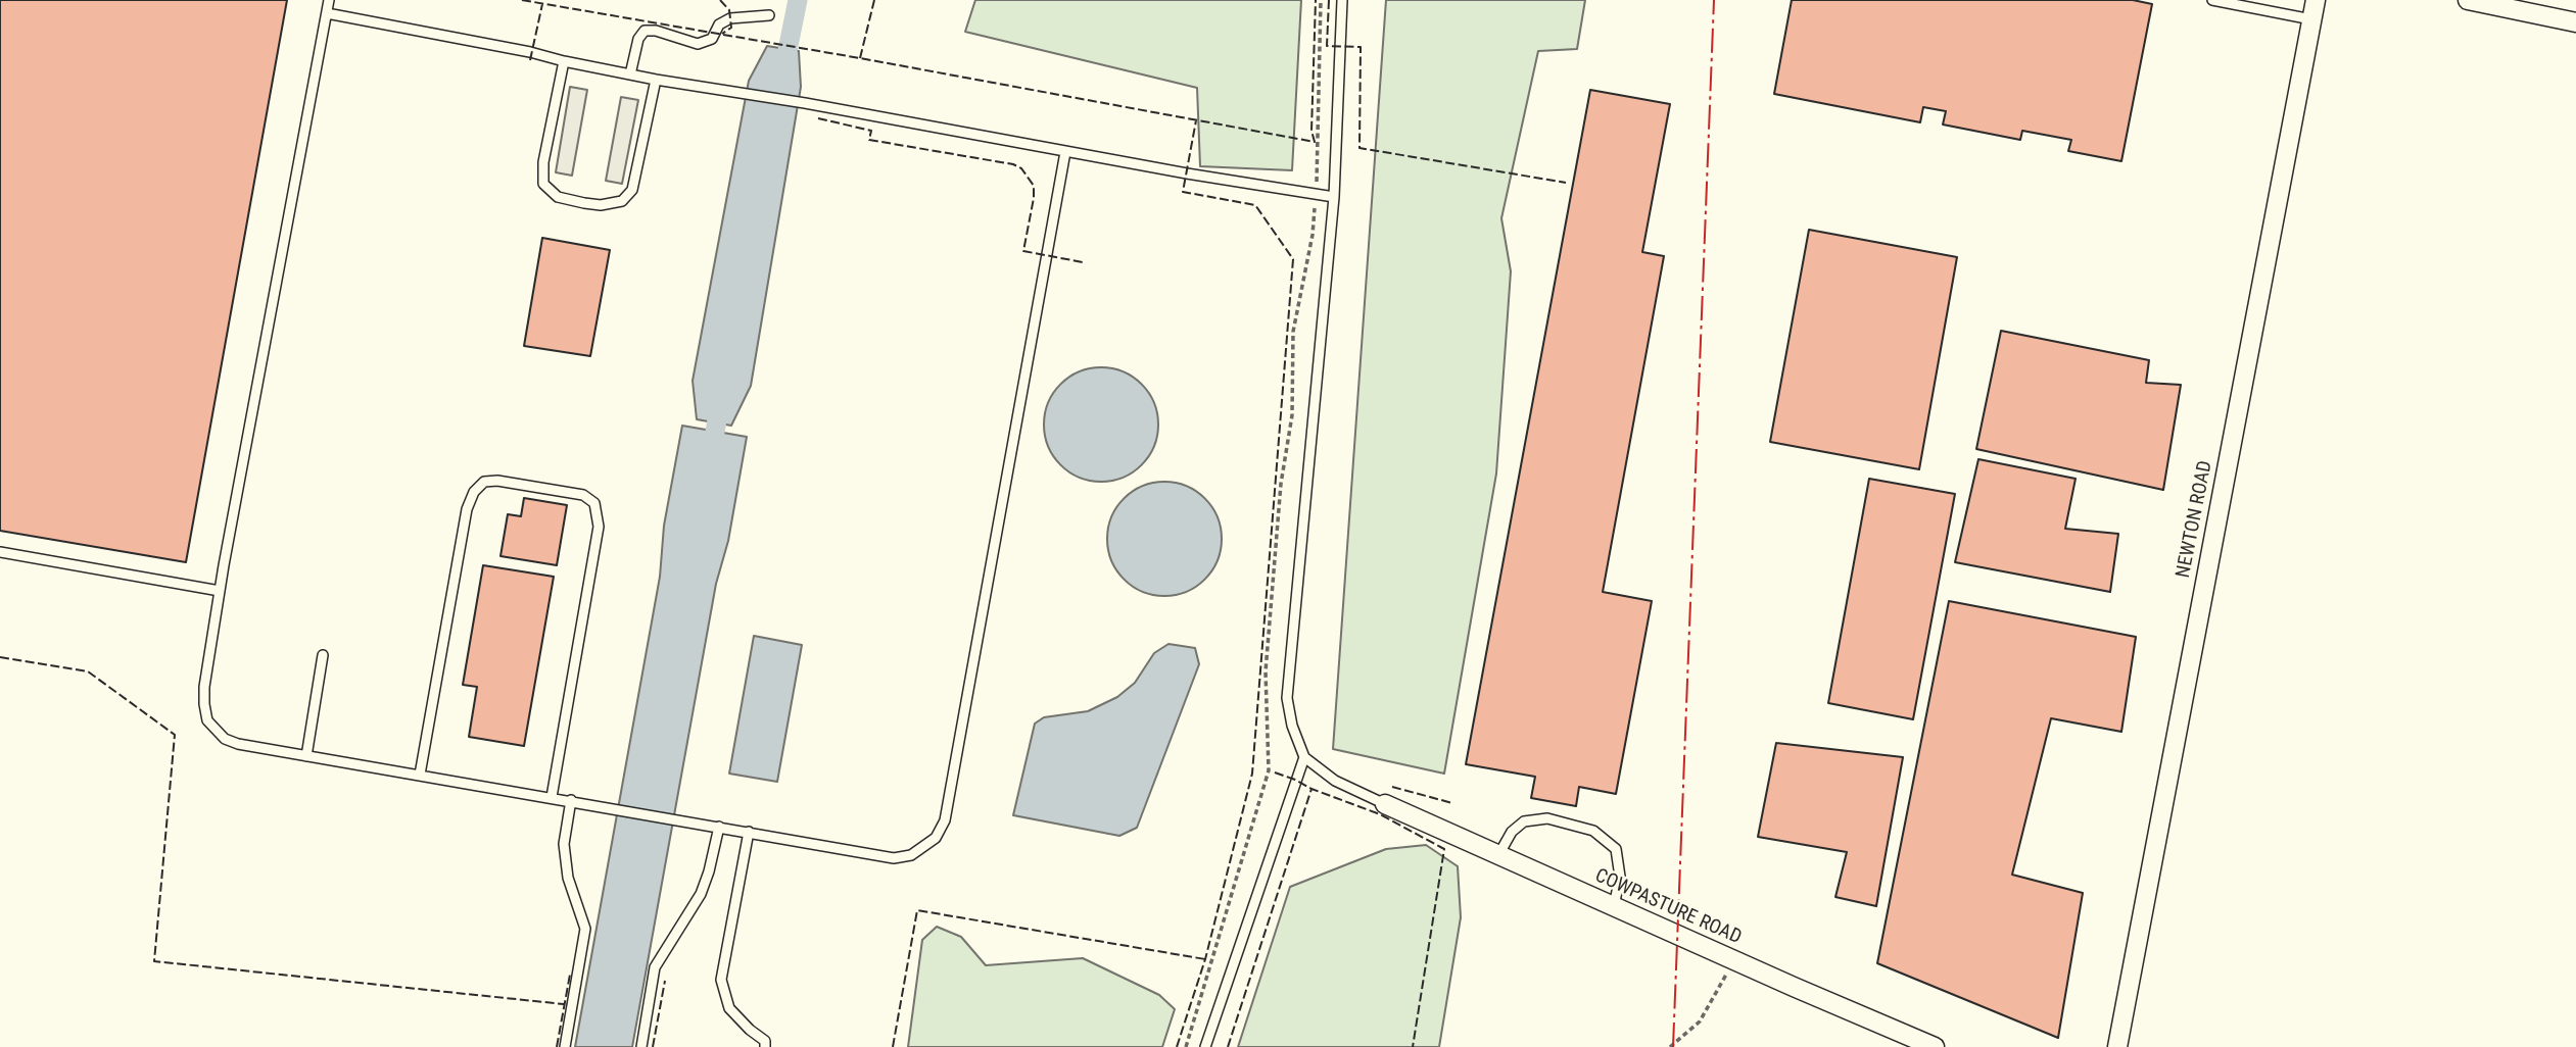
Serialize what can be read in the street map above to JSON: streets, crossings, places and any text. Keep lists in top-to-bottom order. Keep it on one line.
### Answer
{"streets":{"street":["NEWTON ROAD","COWPASTURE ROAD"]}}
